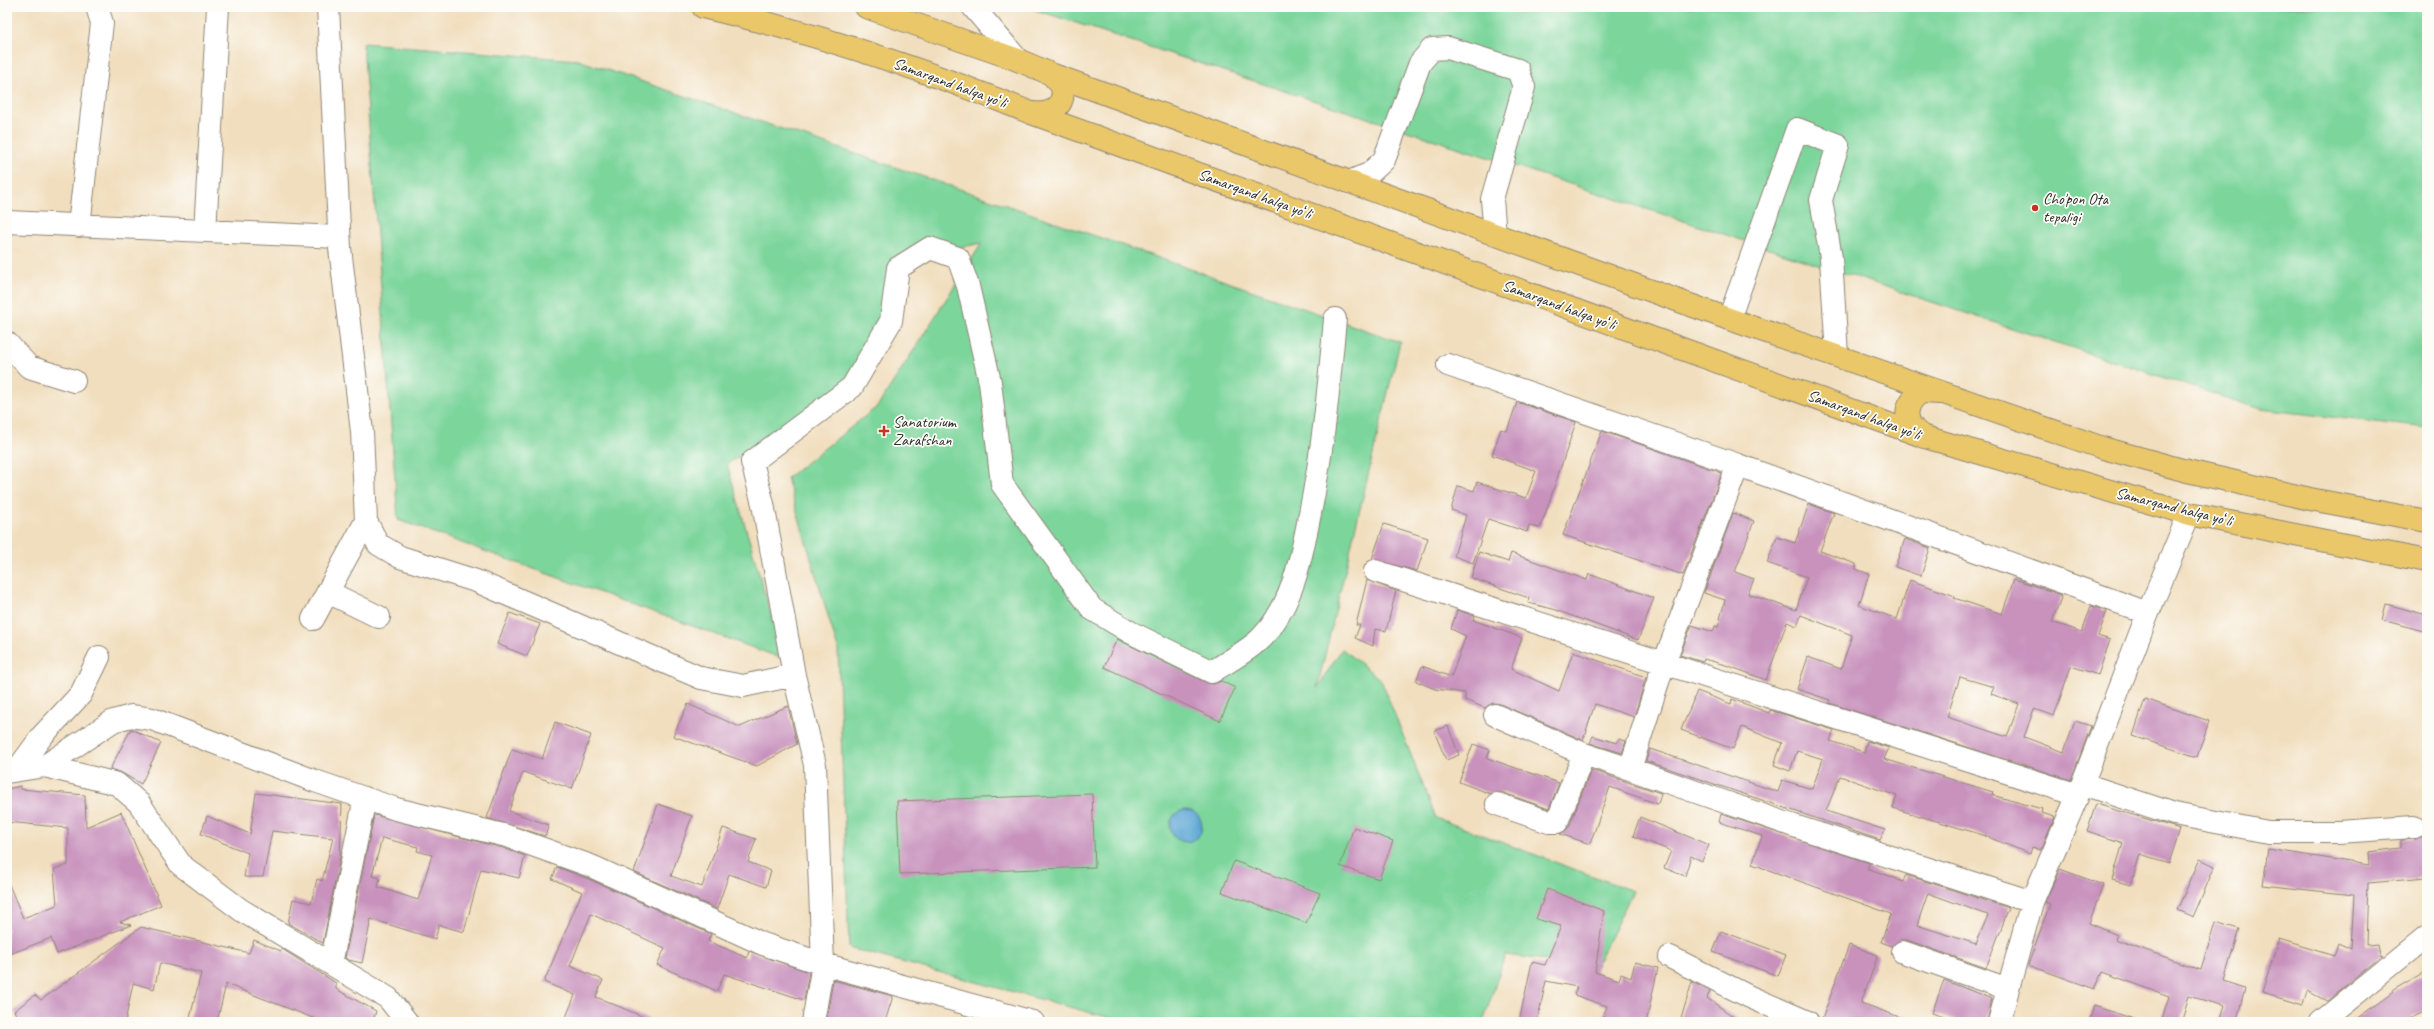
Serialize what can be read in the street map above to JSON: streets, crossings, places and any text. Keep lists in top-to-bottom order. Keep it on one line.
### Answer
{"streets":{"highway":["Samarqand halqa yoʻli"]},"places":{"other":["Cho'pon Ota tepaligi"],"health":["Sanatorium Zarafshan"]}}
